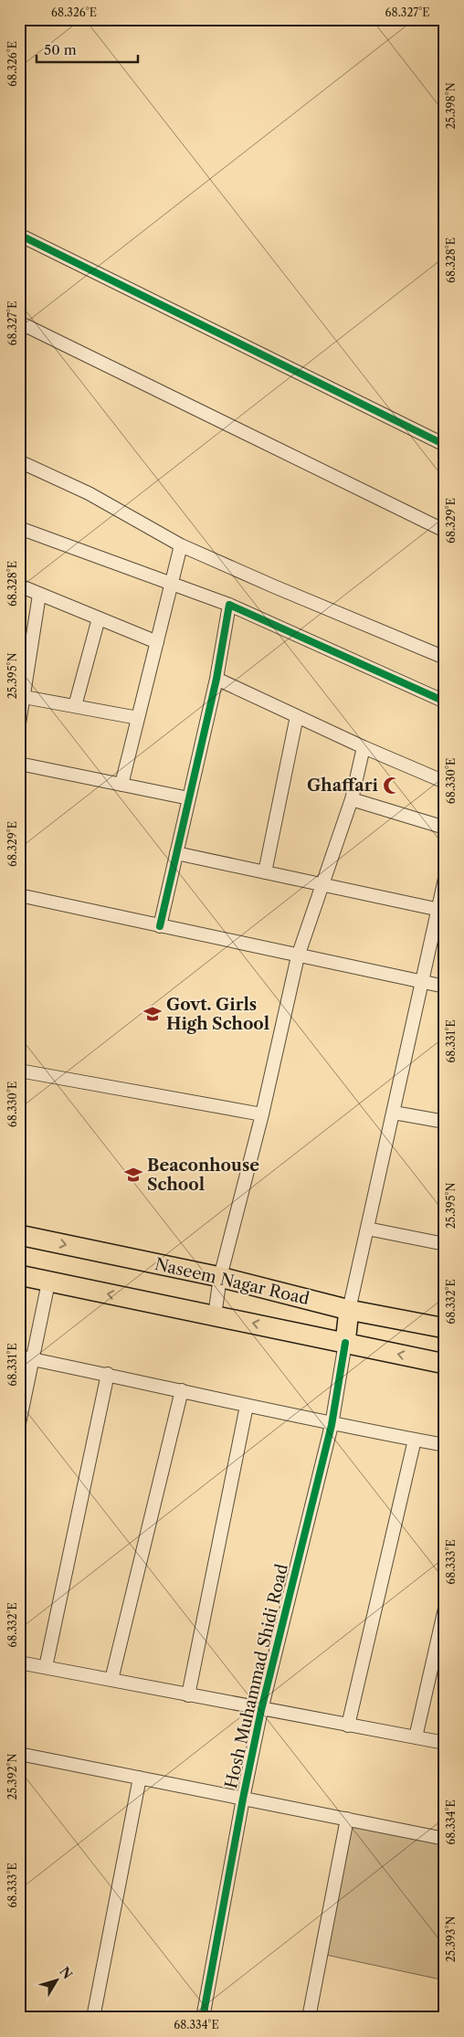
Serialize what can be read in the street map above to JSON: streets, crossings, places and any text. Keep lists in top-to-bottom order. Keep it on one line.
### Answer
{"streets":{"main road":["Naseem Nagar Road"],"street":["Hosh Muhammad Shidi Road"]},"places":{"mosque":["Ghaffari"],"school or university":["Govt. Girls High School","Beaconhouse School"]},"scale_bar":"50 m","north":"top right","coordinates":["68.326°E","68.327°E","25.398°N","68.328°E","68.329°E","25.395°N","68.330°E","68.331°E","68.332°E","68.333°E","25.392°N","68.334°E","25.393°N"]}
